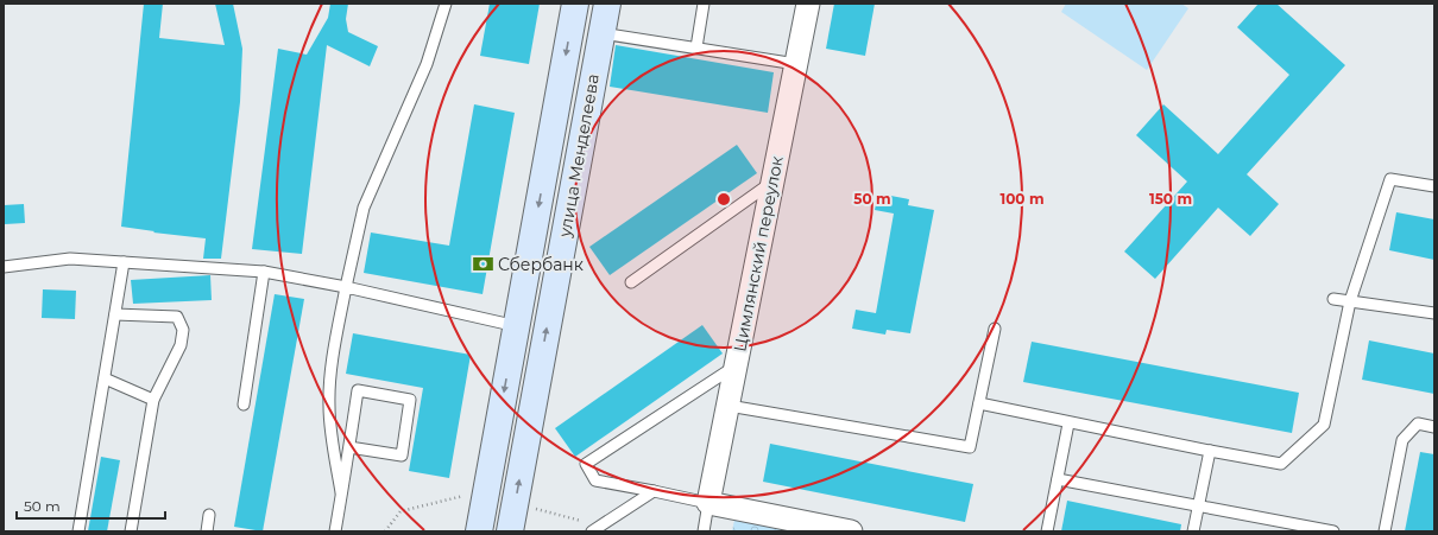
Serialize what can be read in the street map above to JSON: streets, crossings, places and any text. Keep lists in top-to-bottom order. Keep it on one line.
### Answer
{"streets":{"street":["улица Менделеева","Цимлянский переулок"]},"places":{"bank":["Сбербанк"]},"scale_bar":"50 m","rings":["50 m","100 m","150 m"]}
